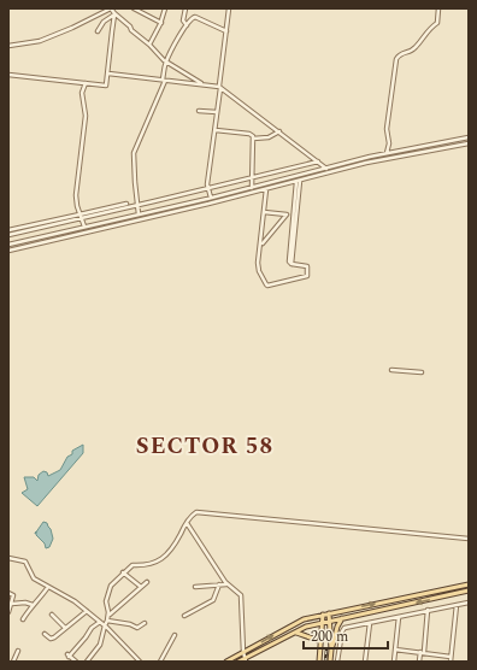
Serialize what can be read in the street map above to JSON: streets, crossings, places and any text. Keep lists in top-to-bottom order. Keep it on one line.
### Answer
{"districts":["SECTOR 58"],"scale_bar":"200 m"}
